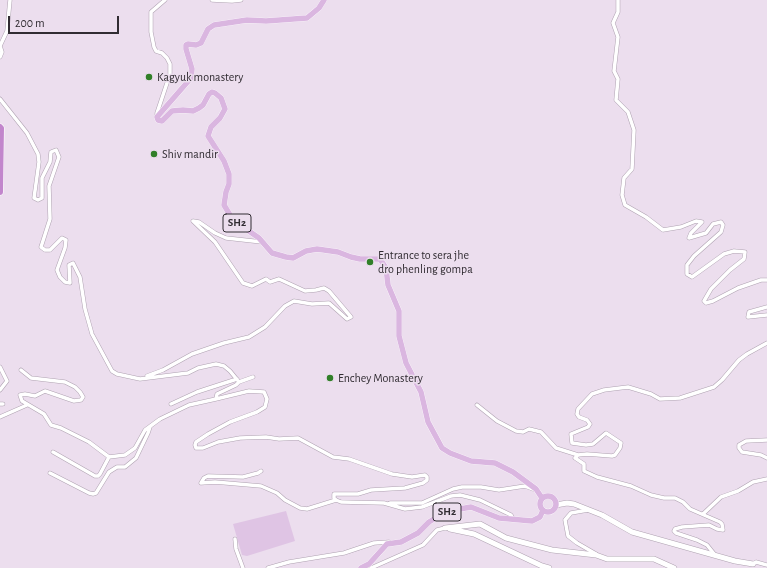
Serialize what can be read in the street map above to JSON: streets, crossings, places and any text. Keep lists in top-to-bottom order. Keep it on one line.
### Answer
{"streets":{"main road":["SH2"]},"places":["Kagyuk monastery","Shiv mandir","Entrance to sera jhe dro phenling gompa","Enchey Monastery"],"scale_bar":"200 m"}
